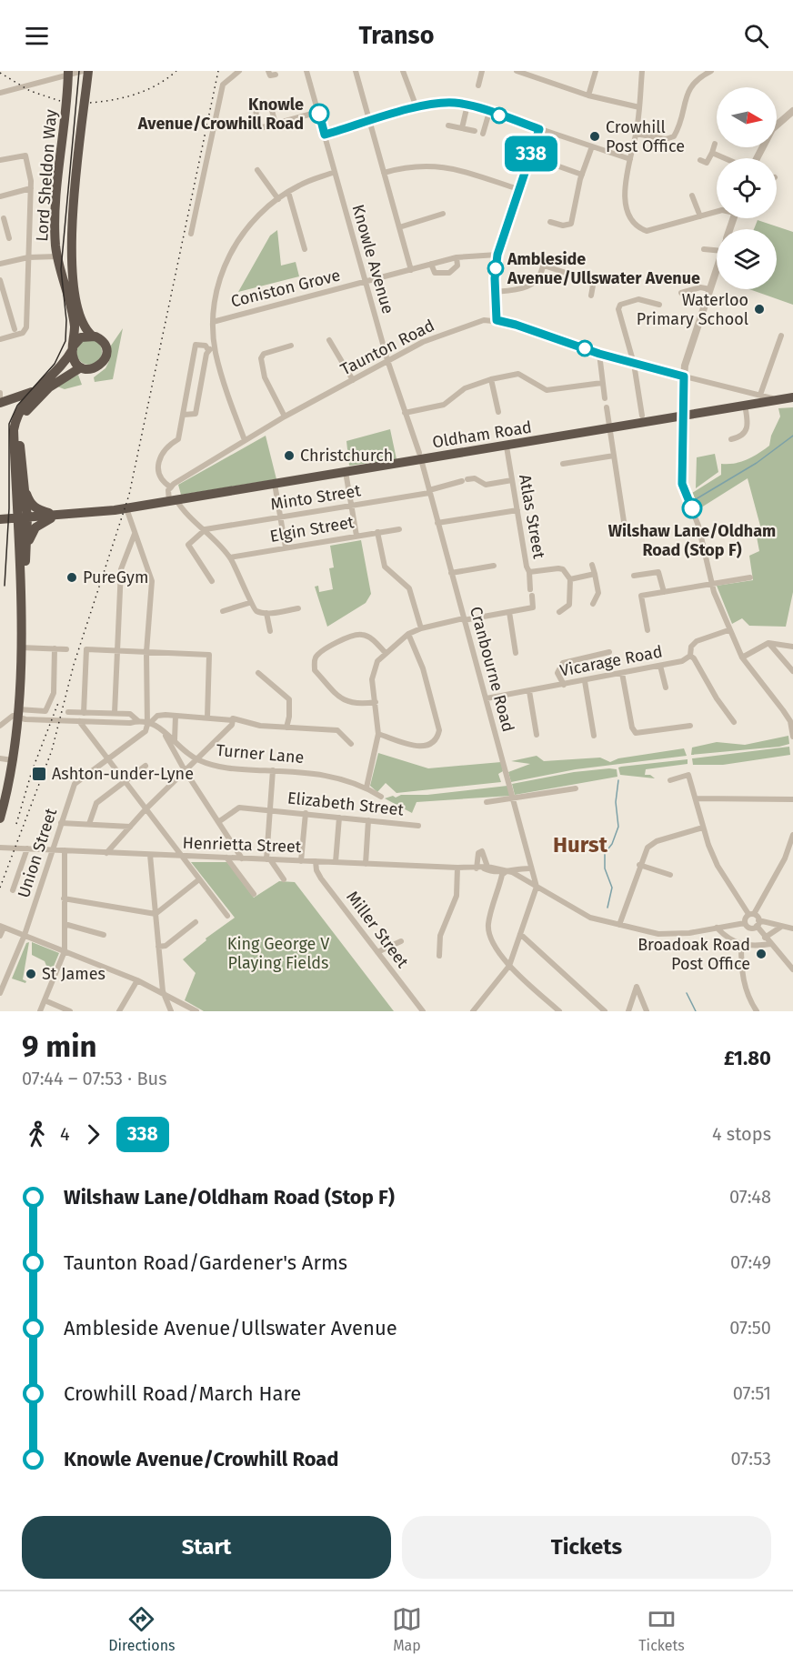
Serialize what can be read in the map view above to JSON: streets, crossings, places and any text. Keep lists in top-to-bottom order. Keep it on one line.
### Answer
{"streets":{"highway":["Lord Sheldon Way","Oldham Road"],"street":["Knowle Avenue","Coniston Grove","Taunton Road","Minto Street","Atlas Street","Elgin Street","Vicarage Road","Cranbourne Road","Turner Lane","Elizabeth Street","Henrietta Street","Union Street","Miller Street"]},"crossings":[["Knowle Avenue","Coniston Grove"],["Knowle Avenue","Taunton Road"],["Knowle Avenue","Oldham Road"],["Knowle Avenue","Cranbourne Road"],["Taunton Road","Oldham Road"],["Oldham Road","Atlas Street"],["Oldham Road","Cranbourne Road"],["Minto Street","Atlas Street"],["Minto Street","Cranbourne Road"],["Vicarage Road","Cranbourne Road"],["Turner Lane","Union Street"],["Henrietta Street","Union Street"],["Henrietta Street","Miller Street"]],"districts":["Hurst"],"parks":["King George V Playing Fields"],"places":{"other":["Knowle Avenue/Crowhill Road","Crowhill Post Office","Ambleside Avenue/Ullswater Avenue","Waterloo Primary School","Christchurch","Wilshaw Lane/Oldham Road (Stop F)","PureGym","Broadoak Road Post Office","St James"],"transit":["Ashton-under-Lyne"]},"lines":["bus line 338"],"north":"right","page":{"header":"Transo","on_map":"338","heading":["9 min","07:44 – 07:53 · Bus","£1.80"],"legs":["4","338","4 stops"],"list":[{"name":"Wilshaw Lane/Oldham Road (Stop F)","value":"07:48"},{"name":"Taunton Road/Gardener's Arms","value":"07:49"},{"name":"Ambleside Avenue/Ullswater Avenue","value":"07:50"},{"name":"Crowhill Road/March Hare","value":"07:51"},{"name":"Knowle Avenue/Crowhill Road","value":"07:53"}],"buttons":["Start","Tickets"],"tabs":["Directions","Map","Tickets"]}}
